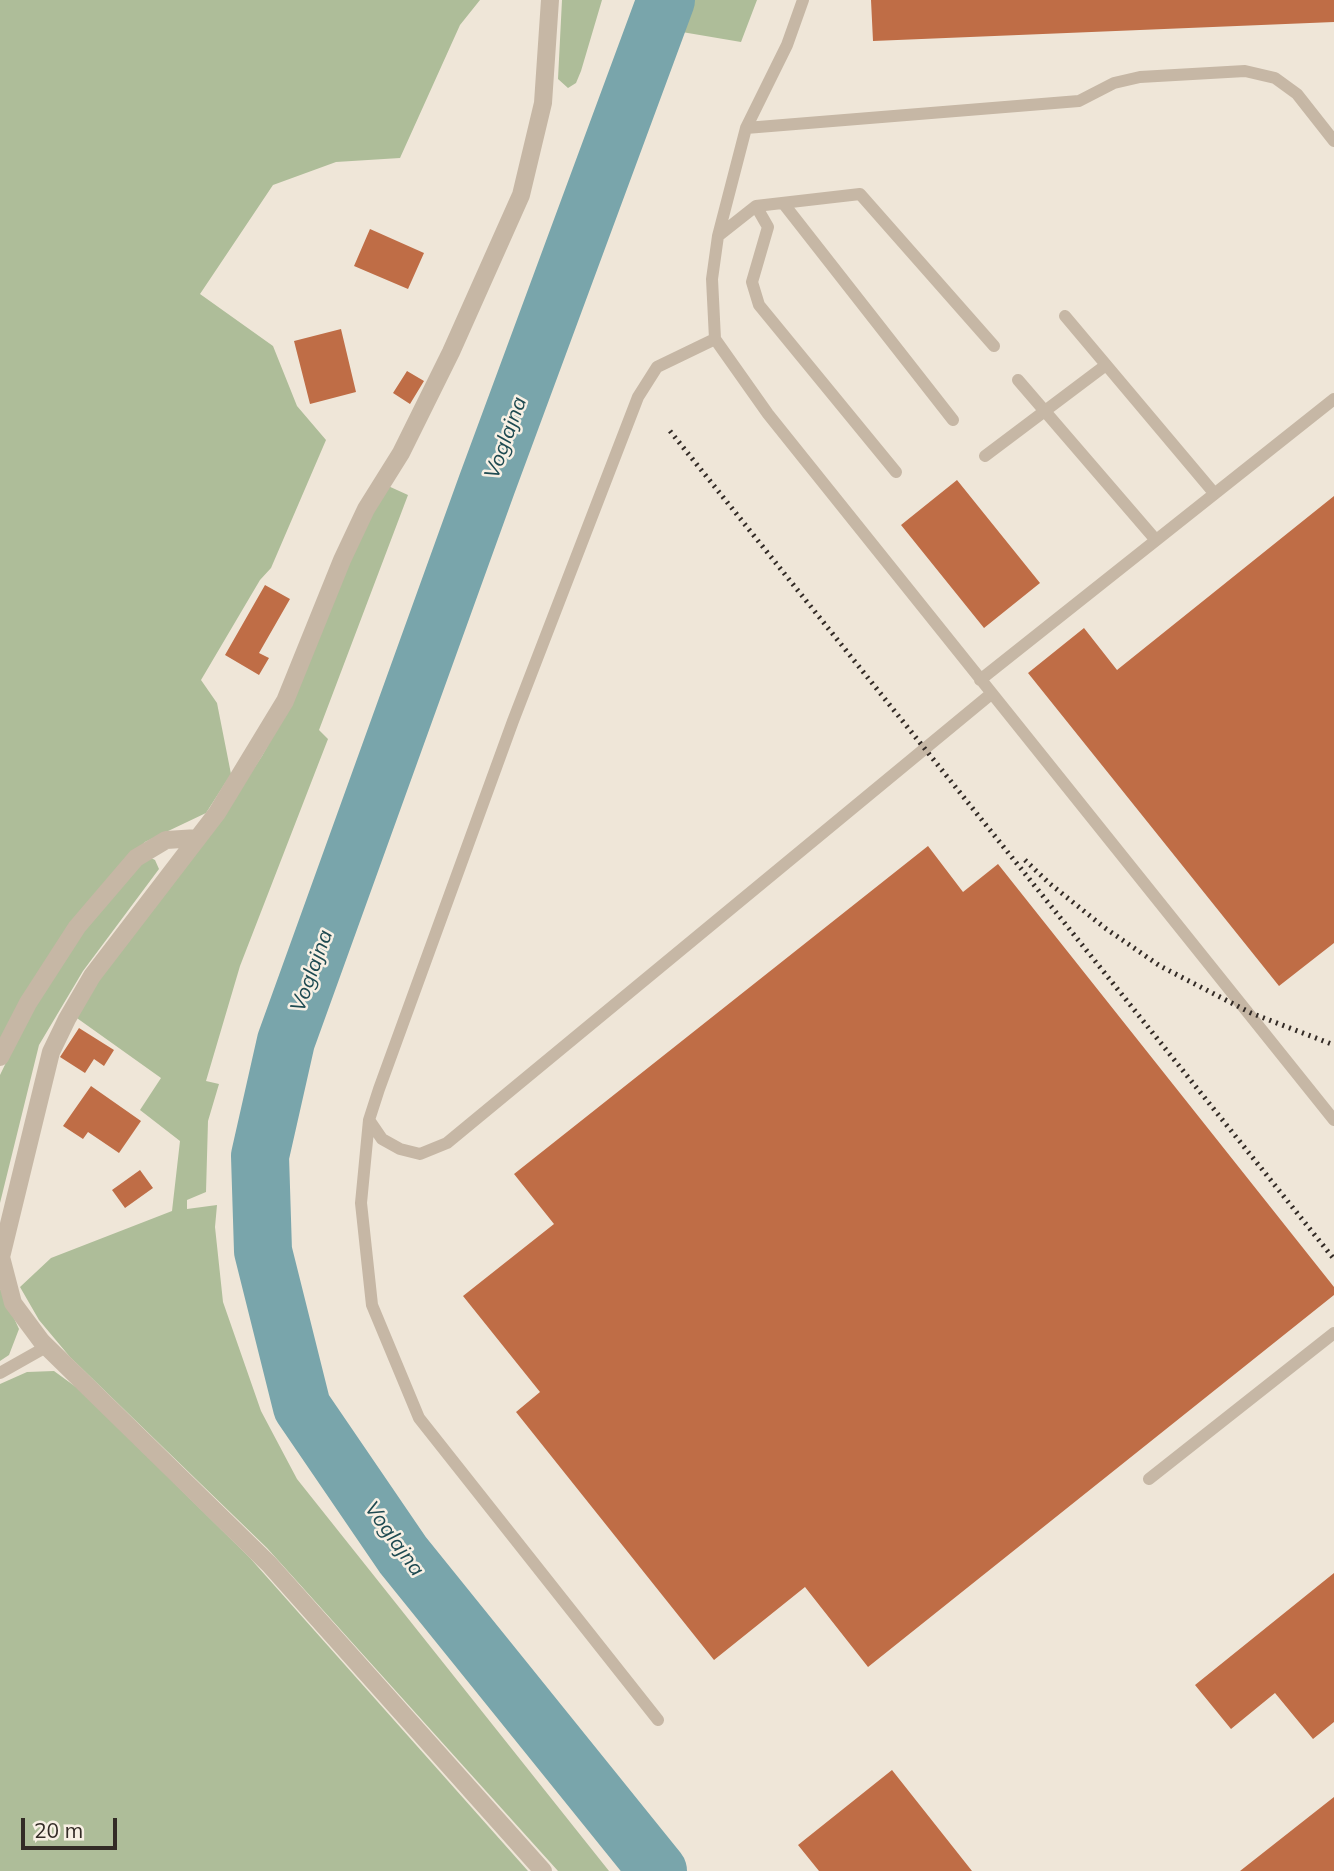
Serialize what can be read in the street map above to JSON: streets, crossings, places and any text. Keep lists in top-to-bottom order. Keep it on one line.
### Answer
{"water":["Voglajna"],"scale_bar":"20 m"}
